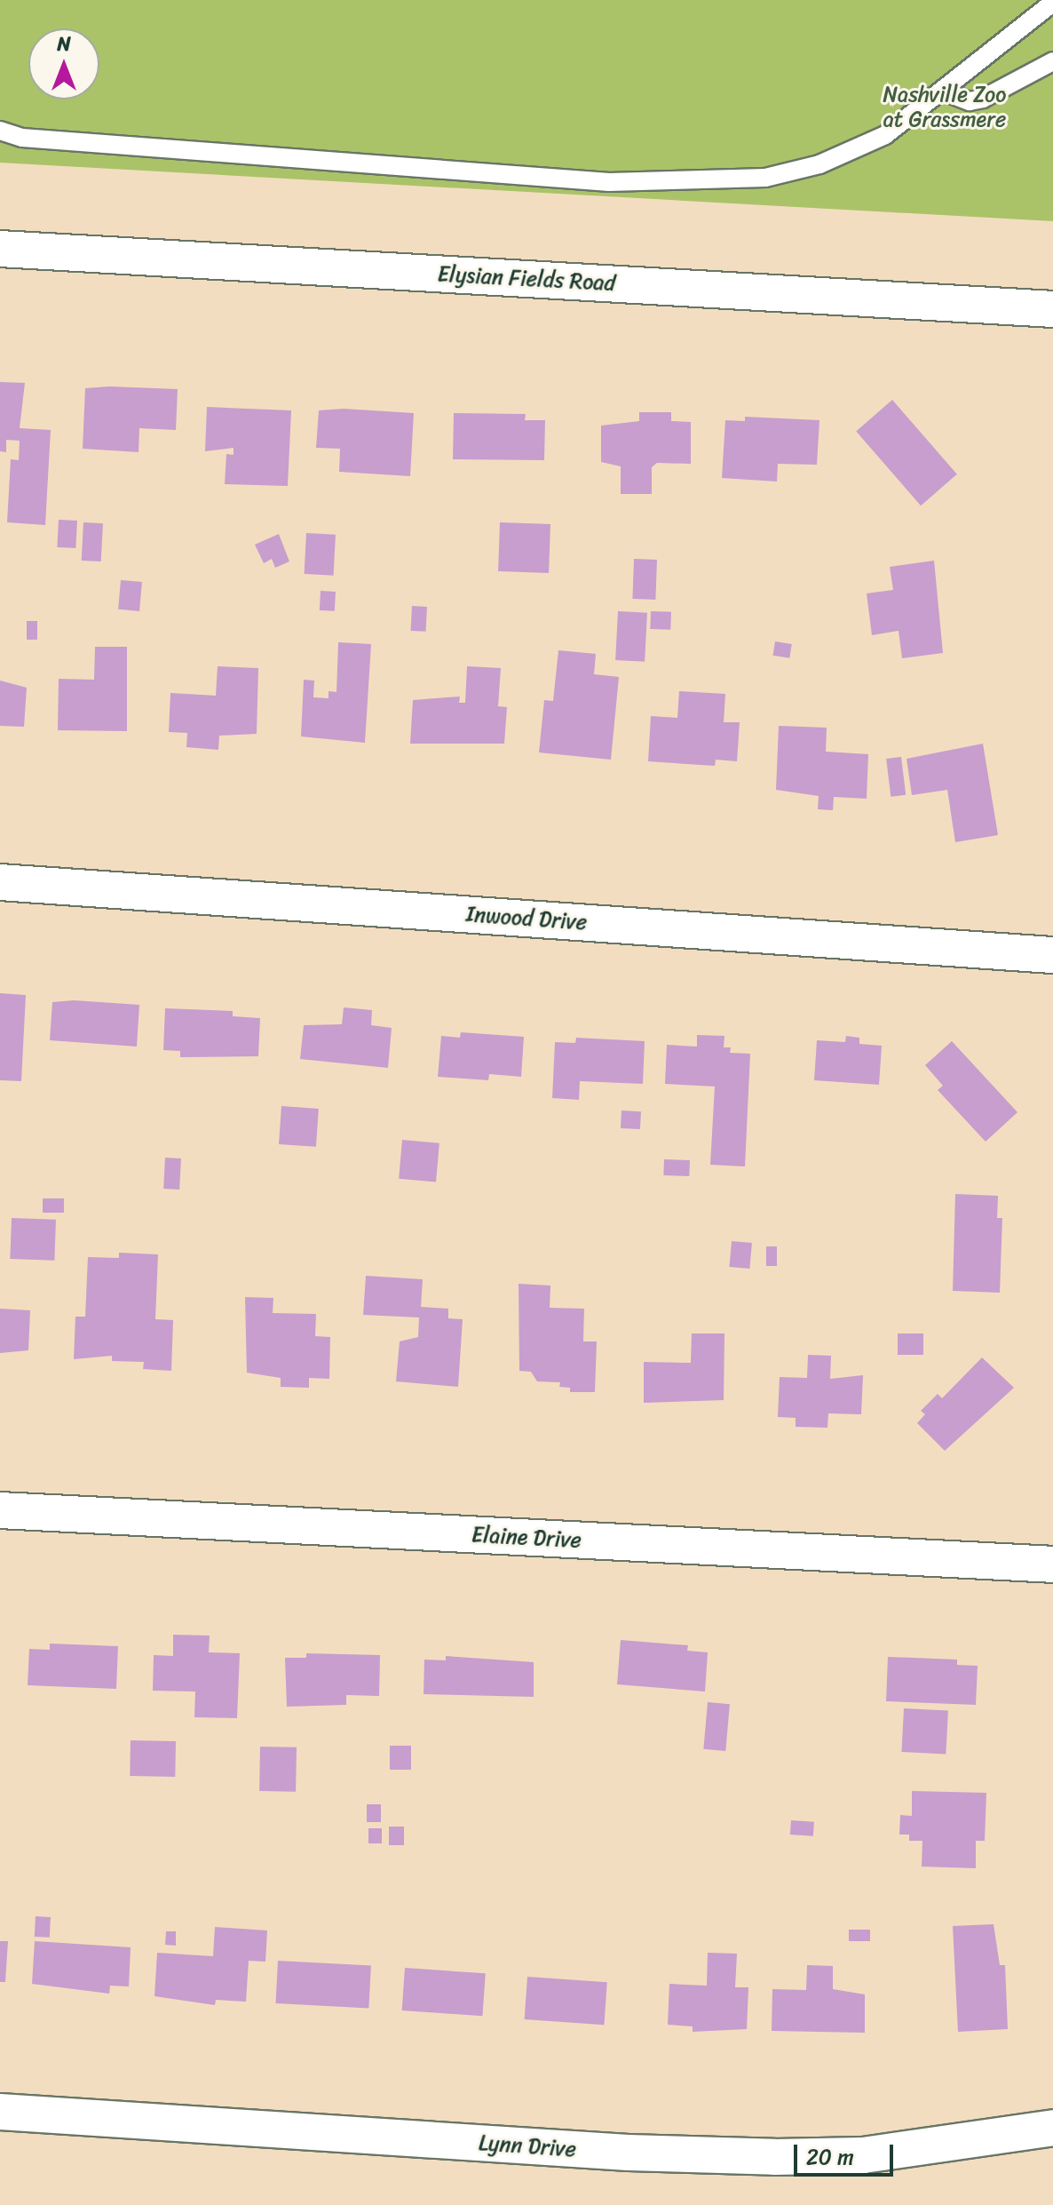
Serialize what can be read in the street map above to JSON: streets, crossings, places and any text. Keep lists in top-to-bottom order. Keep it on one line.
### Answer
{"streets":{"street":["Elysian Fields Road","Inwood Drive","Elaine Drive","Lynn Drive"]},"parks":["Nashville Zoo at Grassmere"],"scale_bar":"20 m","north":"top"}
